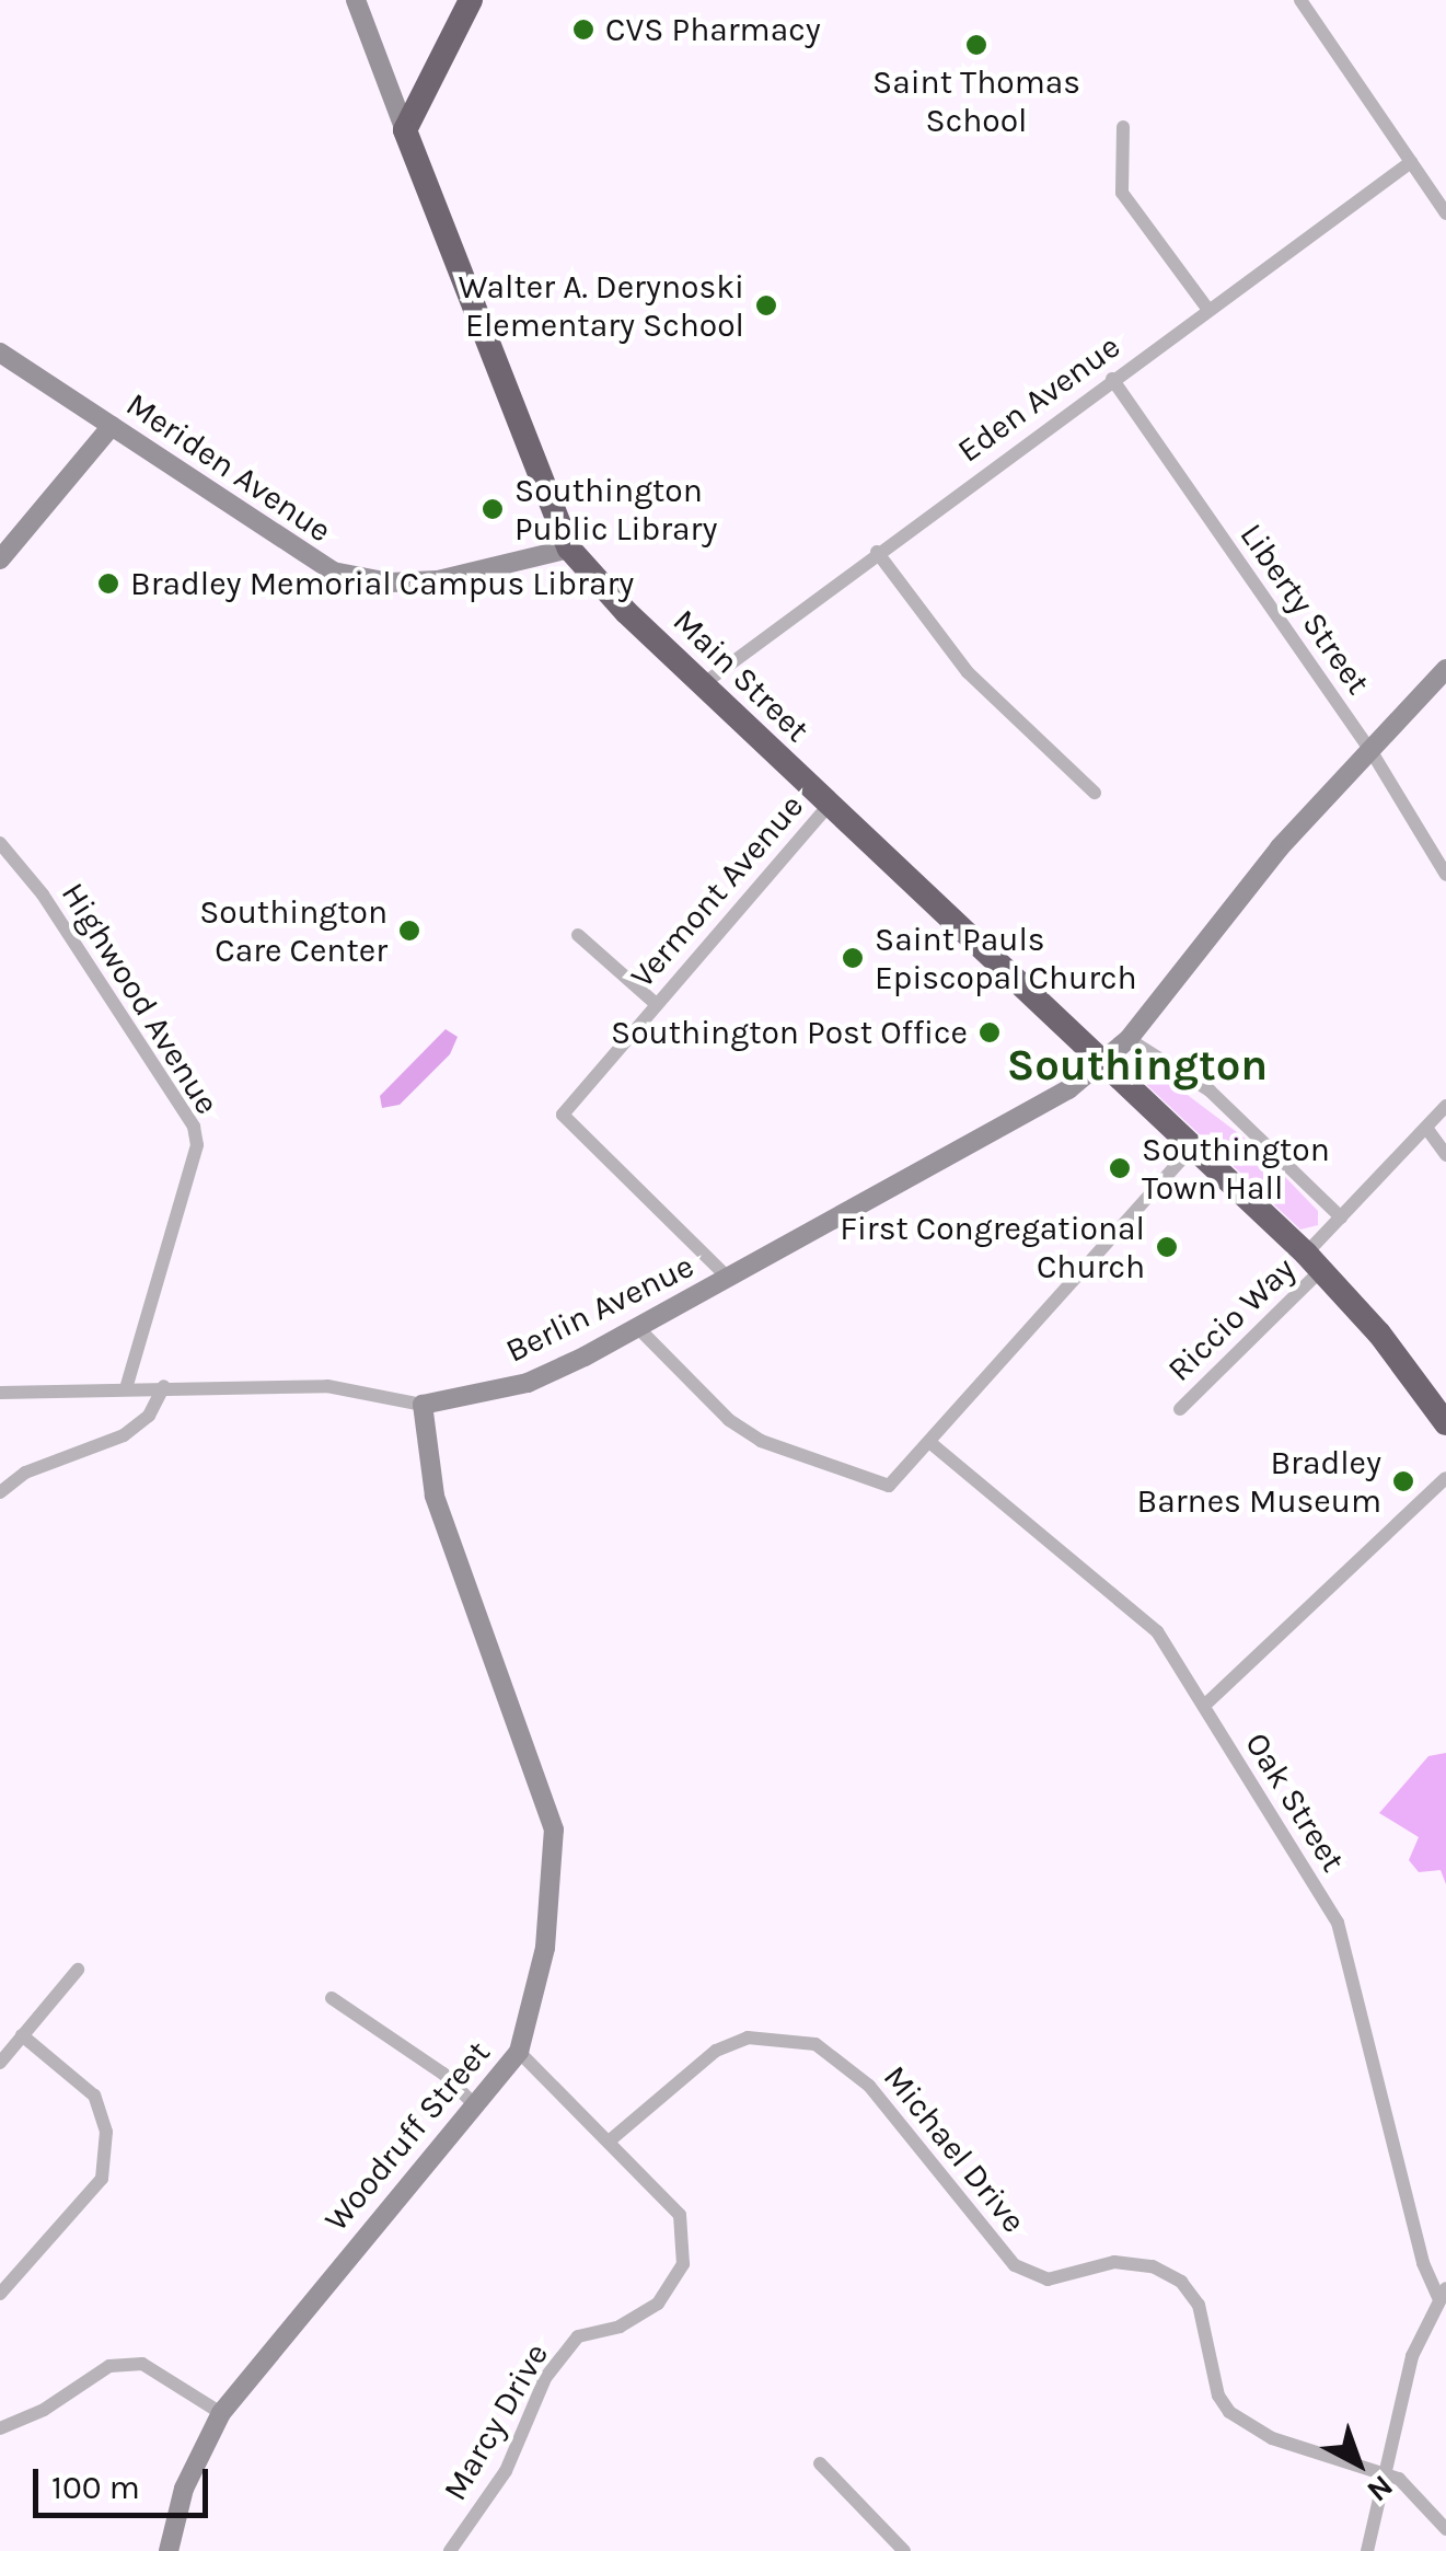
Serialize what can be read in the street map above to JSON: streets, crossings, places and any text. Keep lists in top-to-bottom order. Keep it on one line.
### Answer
{"streets":{"highway":["Main Street"],"street":["Eden Avenue","Meriden Avenue","Liberty Street","Vermont Avenue","Highwood Avenue","Berlin Avenue","Riccio Way","Oak Street","Woodruff Street","Michael Drive","Marcy Drive"]},"crossings":[["Eden Avenue","Liberty Street"],["Eden Avenue","Main Street"],["Meriden Avenue","Main Street"],["Liberty Street","Berlin Avenue"],["Main Street","Vermont Avenue"],["Main Street","Berlin Avenue"],["Main Street","Riccio Way"],["Vermont Avenue","Berlin Avenue"],["Highwood Avenue","Berlin Avenue"],["Berlin Avenue","Woodruff Street"],["Woodruff Street","Marcy Drive"],["Michael Drive","Marcy Drive"]],"districts":["Southington"],"places":["CVS Pharmacy","Saint Thomas School","Walter A. Derynoski Elementary School","Southington Public Library","Bradley Memorial Campus Library","Southington Care Center","Saint Pauls Episcopal Church","Southington Post Office","Southington Town Hall","First Congregational Church","Bradley Barnes Museum"],"scale_bar":"100 m","north":"bottom right"}
